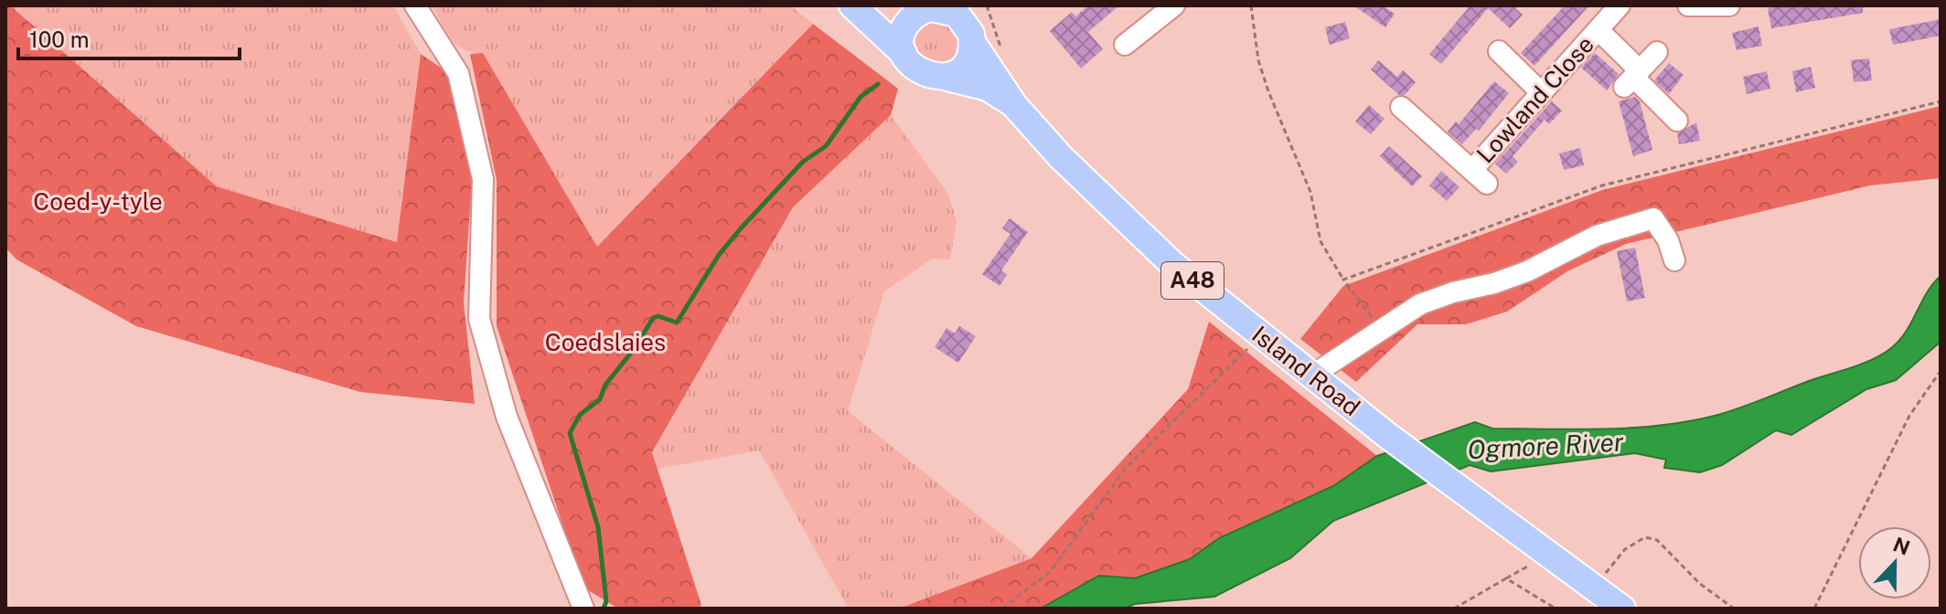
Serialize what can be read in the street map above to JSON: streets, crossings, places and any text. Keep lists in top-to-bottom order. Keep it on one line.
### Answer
{"streets":{"main road":["A48","Island Road"],"street":["Lowland Close"]},"water":["Ogmore River"],"parks":["Coed-y-tyle","Coedslaies"],"scale_bar":"100 m","north":"top"}
